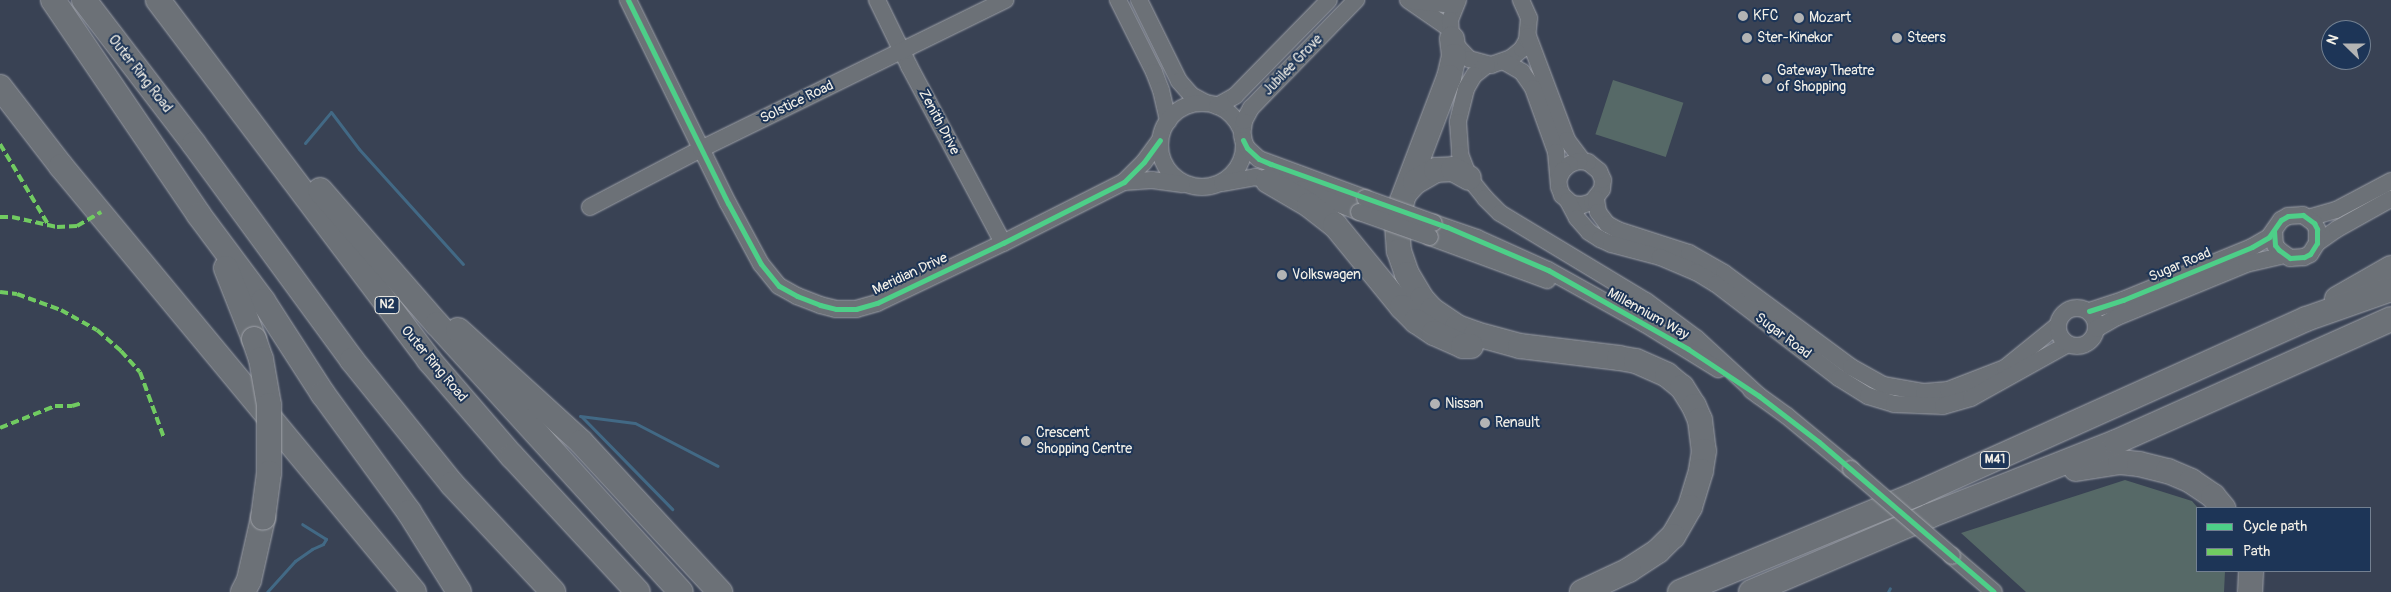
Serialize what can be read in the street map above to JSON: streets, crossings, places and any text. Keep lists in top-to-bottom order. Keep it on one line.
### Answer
{"streets":{"highway":["Outer Ring Road","N2","M41"],"street":["Jubilee Grove","Solstice Road","Zenith Drive","Sugar Road","Meridian Drive","Millennium Way"]},"crossings":[["Jubilee Grove","Meridian Drive"],["Jubilee Grove","Millennium Way"],["Solstice Road","Zenith Drive"],["Solstice Road","Meridian Drive"],["Zenith Drive","Meridian Drive"],["Meridian Drive","Millennium Way"]],"places":["KFC","Mozart","Ster-Kinekor","Steers","Gateway Theatre of Shopping","Volkswagen","Nissan","Renault","Crescent Shopping Centre"],"legend":["Cycle path","Path"],"north":"left"}
